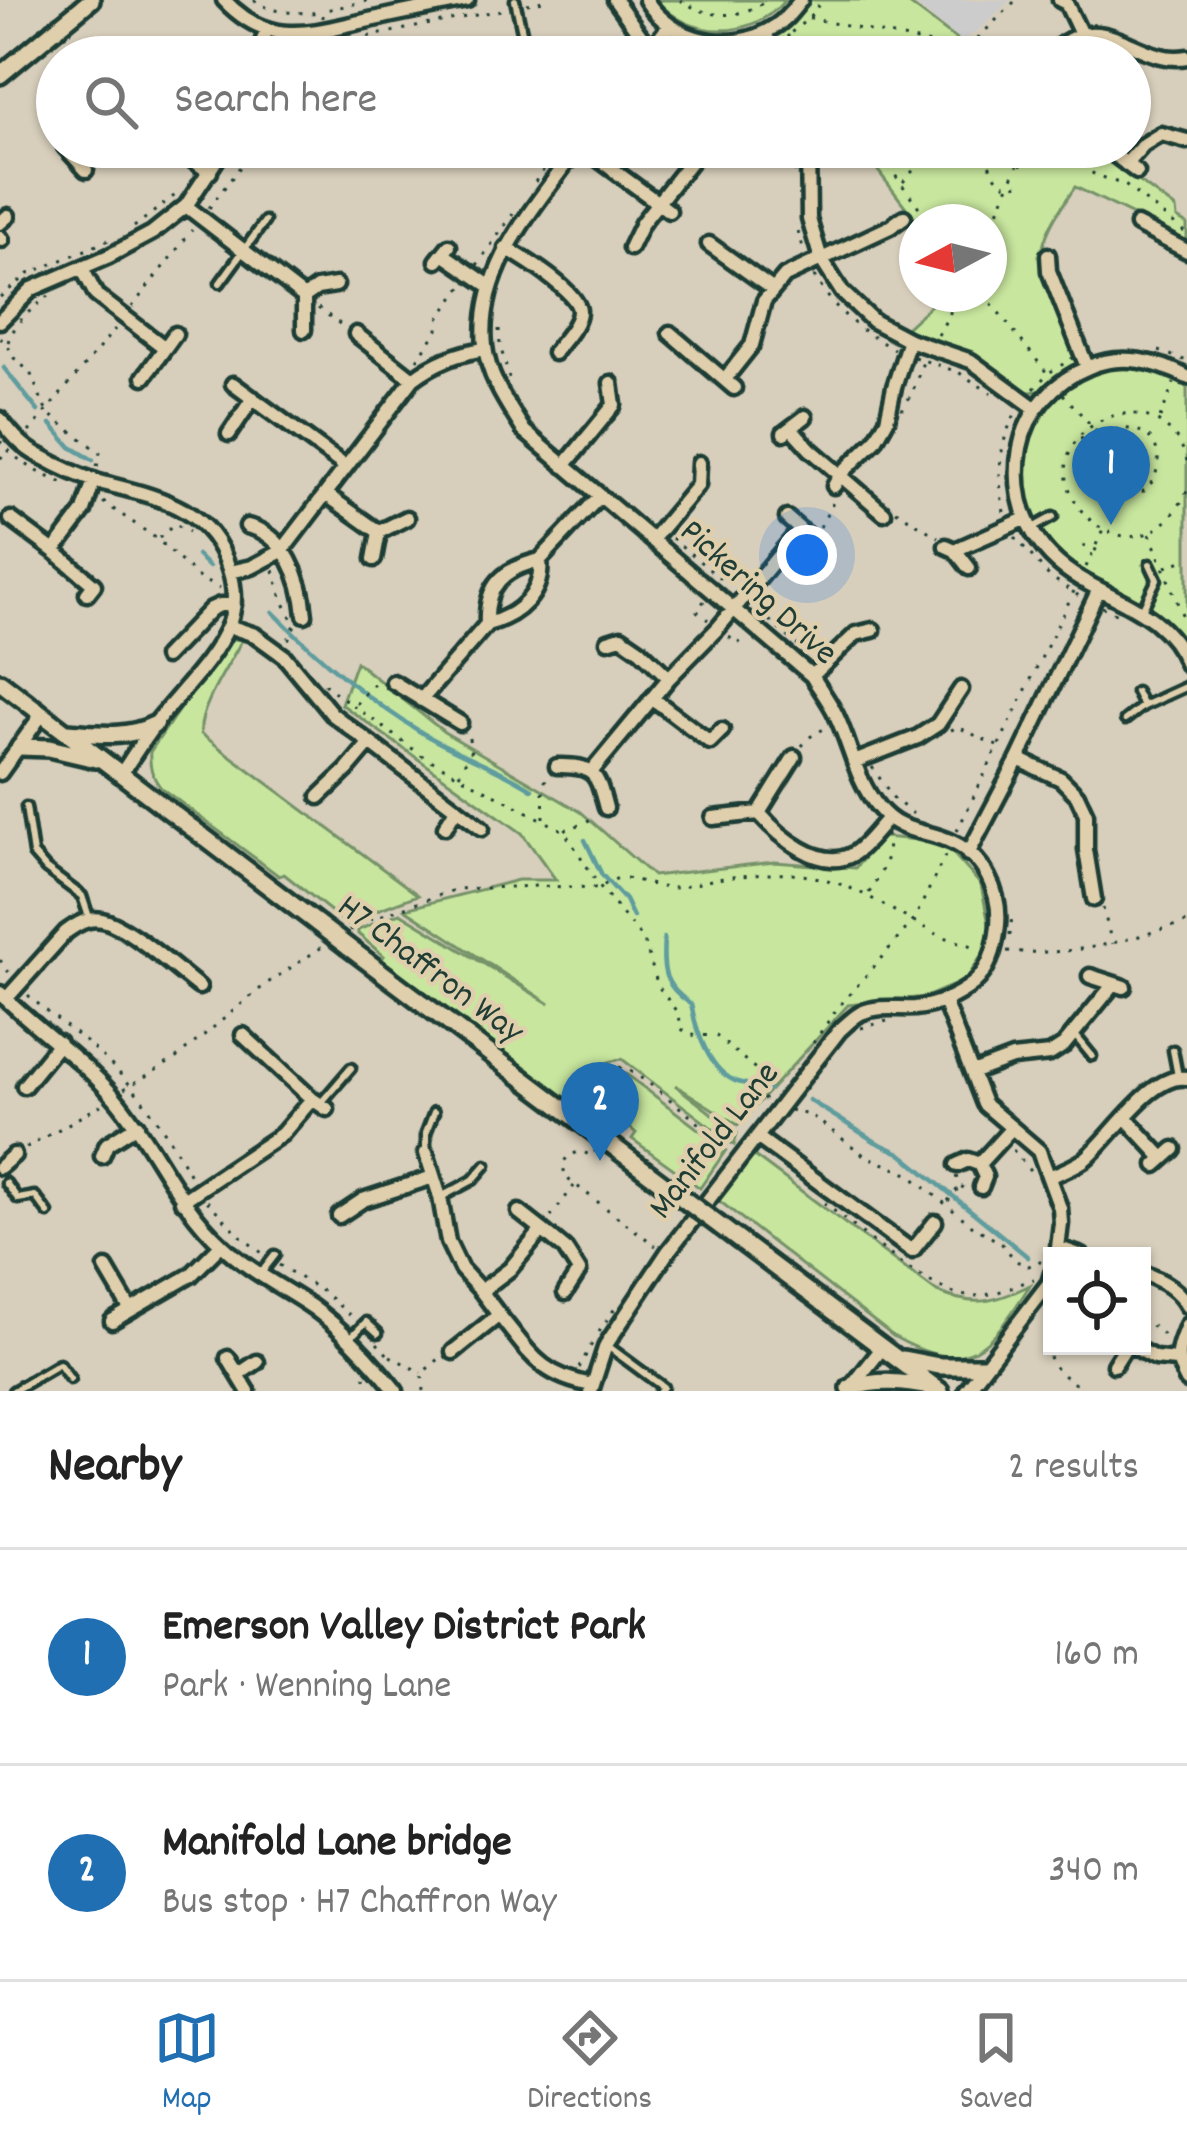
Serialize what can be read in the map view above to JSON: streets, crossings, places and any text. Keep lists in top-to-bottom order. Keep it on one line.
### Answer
{"streets":{"street":["Pickering Drive","H7 Chaffron Way","Manifold Lane"]},"north":"left","page":{"search":"Search here","pins":["1","2"],"heading":["Nearby","2 results"],"list":[{"mark":"1","name":"Emerson Valley District Park","note":"Park · Wenning Lane","value":"160 m"},{"mark":"2","name":"Manifold Lane bridge","note":"Bus stop · H7 Chaffron Way","value":"340 m"}],"nav":["Map","Directions","Saved"]}}
